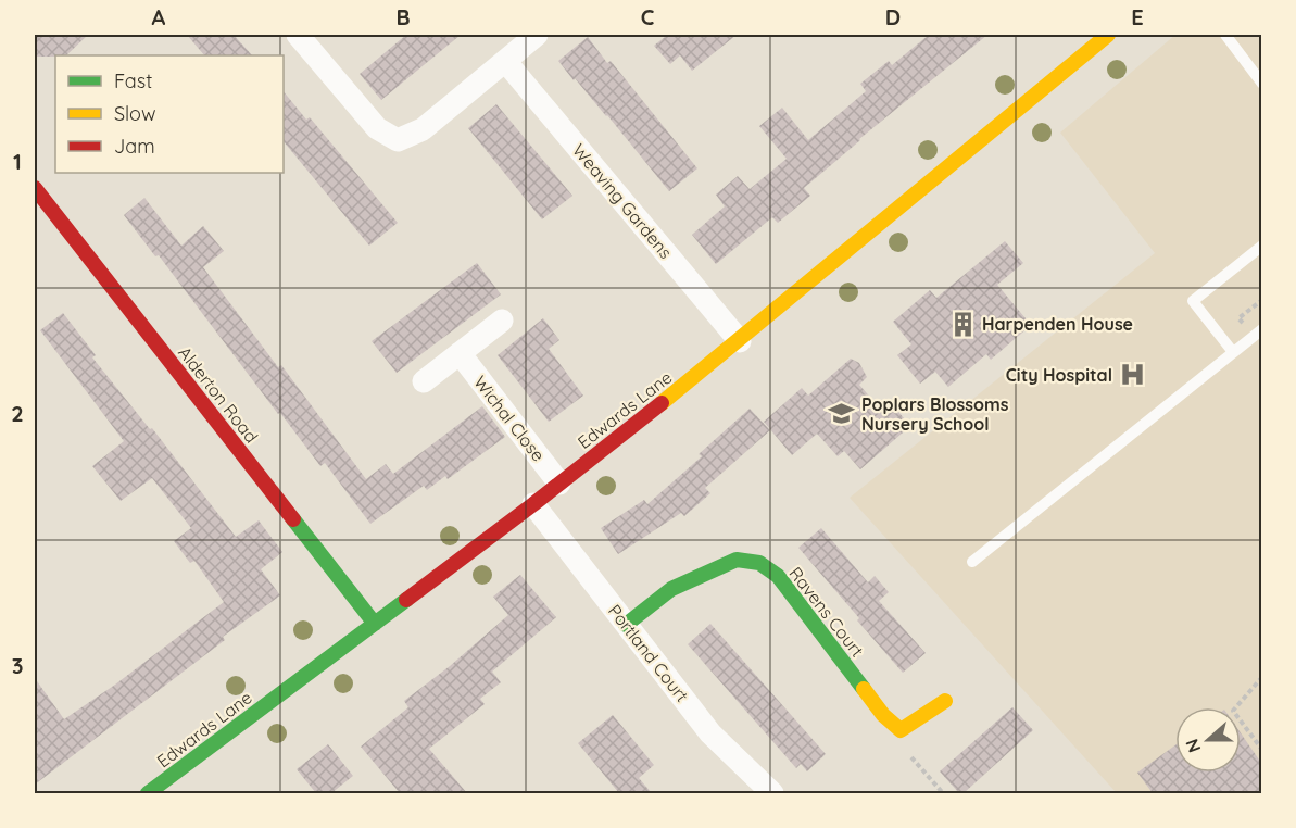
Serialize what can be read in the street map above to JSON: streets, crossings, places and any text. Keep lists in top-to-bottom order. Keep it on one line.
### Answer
{"streets":{"street":["Weaving Gardens","Alderton Road","Edwards Lane","Wichal Close","Ravens Court","Portland Court"]},"crossings":[["Weaving Gardens","Edwards Lane"],["Alderton Road","Edwards Lane"],["Edwards Lane","Wichal Close"],["Edwards Lane","Portland Court"],["Ravens Court","Portland Court"]],"places":{"building":["Harpenden House"],"hospital":["City Hospital"],"school or university":["Poplars Blossoms Nursery School"]},"legend":["Fast","Slow","Jam"],"north":"left","grid":{"columns":["A","B","C","D","E"],"rows":["1","2","3"]}}
